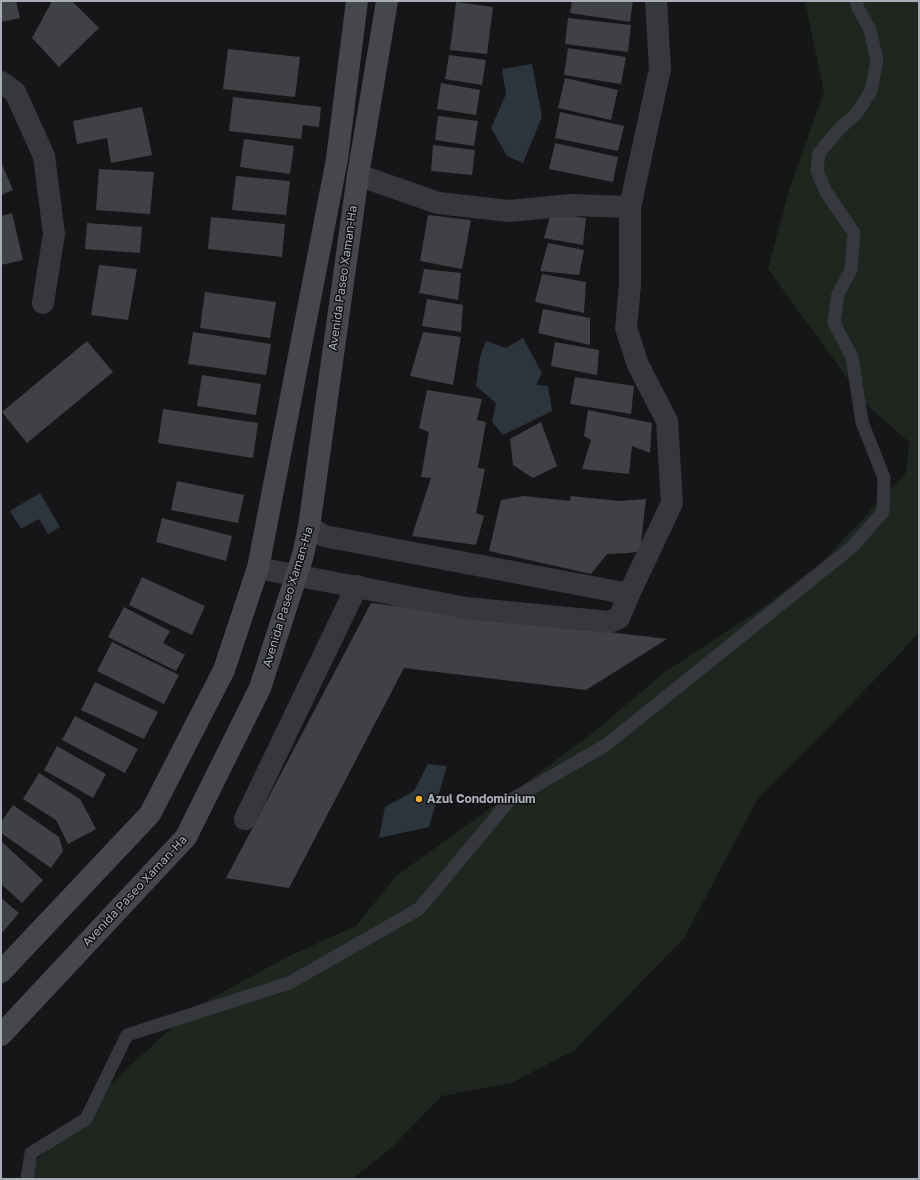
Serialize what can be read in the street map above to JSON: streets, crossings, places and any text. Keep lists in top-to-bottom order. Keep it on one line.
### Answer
{"streets":{"main road":["Avenida Paseo Xaman-Ha"]},"places":["Azul Condominium"]}
